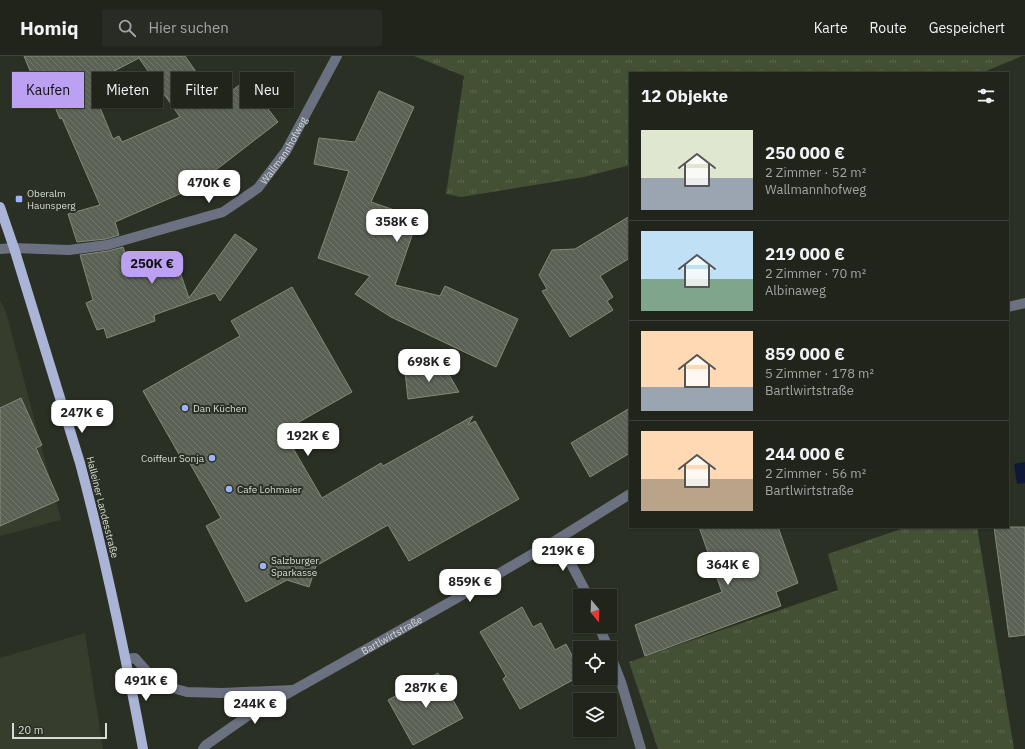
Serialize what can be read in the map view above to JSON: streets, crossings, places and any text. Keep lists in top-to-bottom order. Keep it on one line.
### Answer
{"streets":{"main road":["Halleiner Landesstraße"],"street":["Wallmannhofweg","Bartlwirtstraße"]},"crossings":[["Wallmannhofweg","Halleiner Landesstraße"],["Halleiner Landesstraße","Bartlwirtstraße"]],"places":{"transit":["Oberalm Haunsperg"],"other":["Dan Küchen","Coiffeur Sonja","Cafe Lohmaier","Salzburger Sparkasse"]},"scale_bar":"20 m","north":"bottom","page":{"header":"Homiq","search":"Hier suchen","nav":["Karte","Route","Gespeichert"],"chip":["Kaufen","Mieten","Filter","Neu"],"heading":"12 Objekte","list":[{"name":"250 000 €","note":"2 Zimmer · 52 m² · Wallmannhofweg"},{"name":"219 000 €","note":"2 Zimmer · 70 m² · Albinaweg"},{"name":"859 000 €","note":"5 Zimmer · 178 m² · Bartlwirtstraße"},{"name":"244 000 €","note":"2 Zimmer · 56 m² · Bartlwirtstraße"}],"price":["470K €","358K €","250K €","698K €","247K €","192K €","219K €","364K €","859K €","491K €","287K €","244K €"],"scale":"20 m"}}
